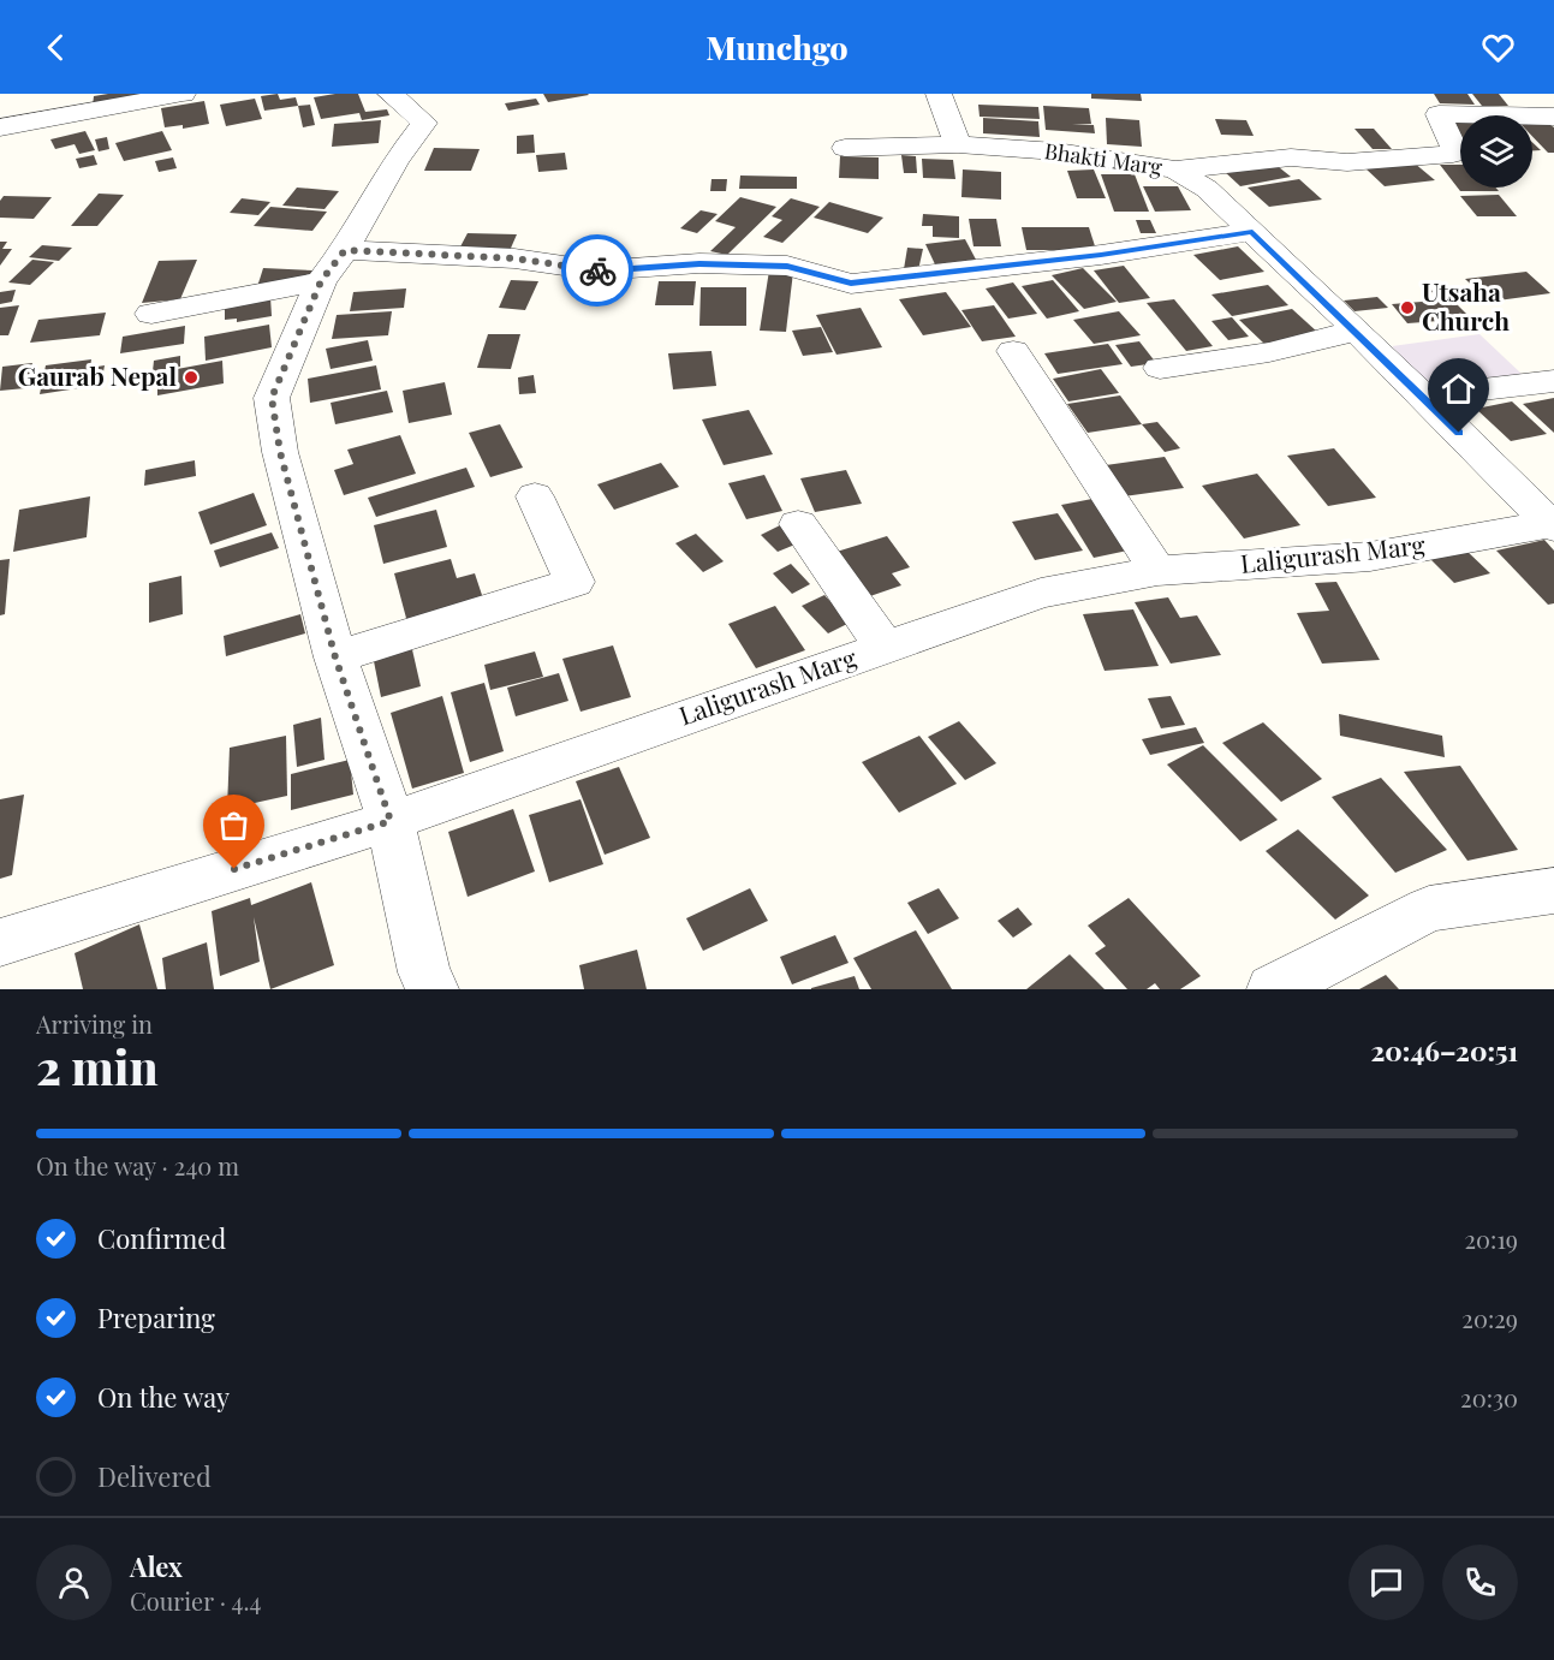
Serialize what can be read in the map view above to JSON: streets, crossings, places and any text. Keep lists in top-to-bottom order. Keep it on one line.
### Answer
{"streets":{"street":["Bhakti Marg","Laligurash Marg"]},"crossings":[["Bhakti Marg","Laligurash Marg"]],"places":["Utsaha Church","Gaurab Nepal"],"page":{"header":"Munchgo","heading":["2 min","Arriving in","20:46–20:51"],"panel":["Alex","Courier · 4.4"],"bar":"On the way · 240 m","list":[["Confirmed","20:19"],["Preparing","20:29"],["On the way","20:30"],"Delivered"]}}
